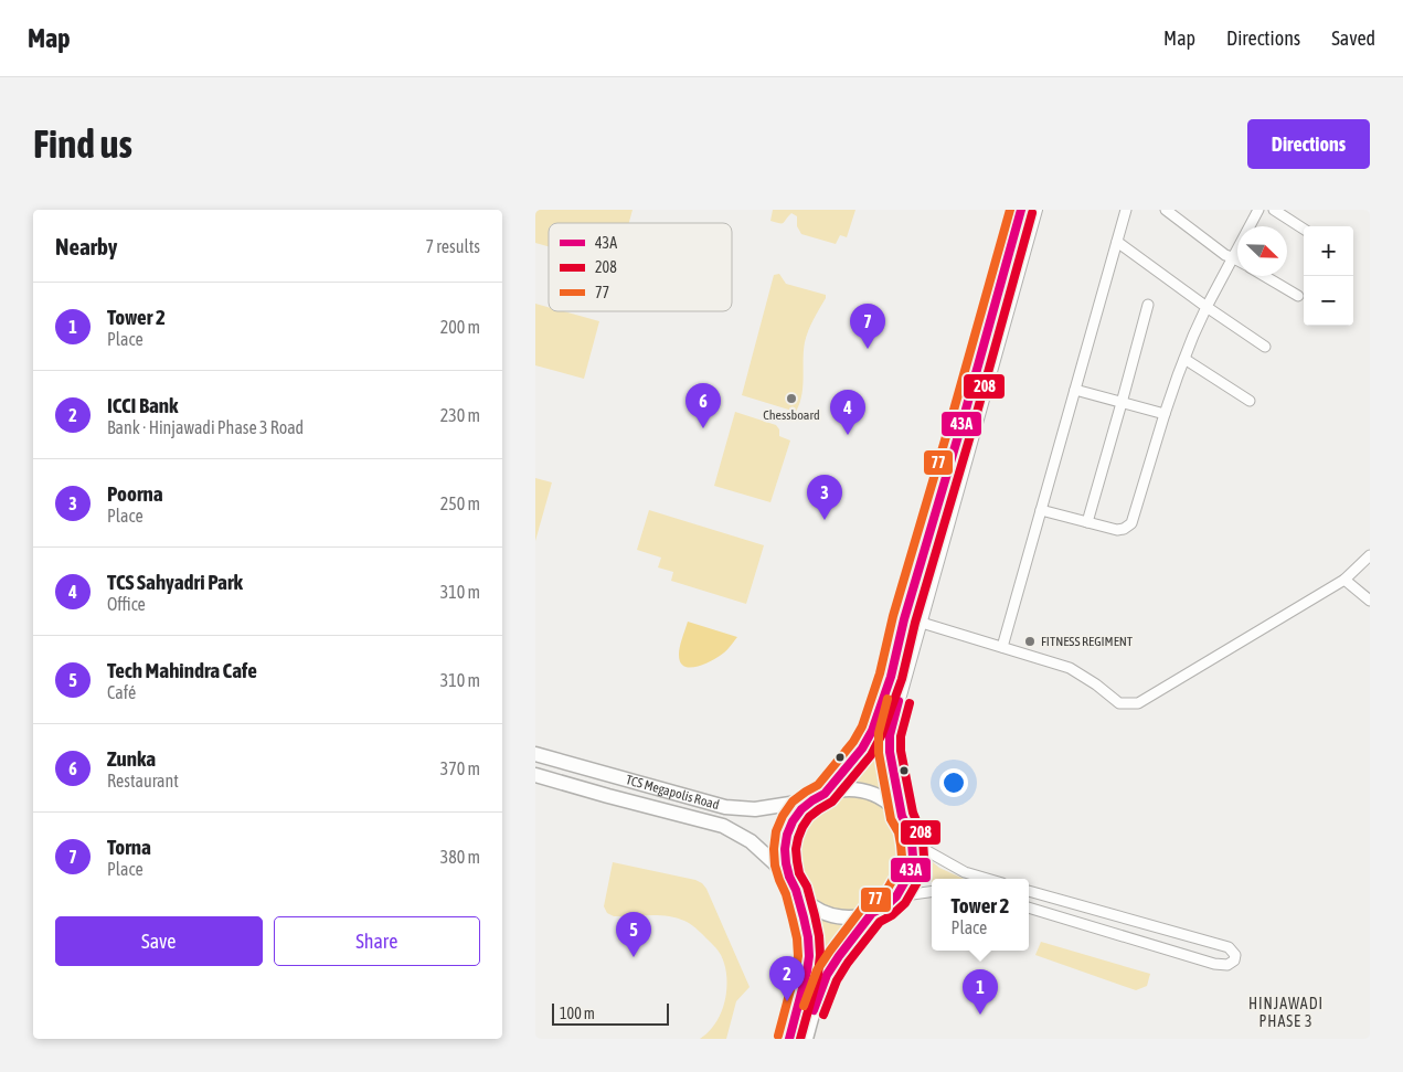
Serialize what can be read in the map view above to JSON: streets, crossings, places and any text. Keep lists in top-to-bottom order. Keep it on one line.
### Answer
{"streets":{"main road":["TCS Megapolis Road"]},"districts":["HINJAWADI PHASE 3"],"places":["Chessboard","FITNESS REGIMENT"],"lines":["transit line 43A","transit line 77","transit line 208"],"legend":["43A","208","77"],"scale_bar":"100 m","north":"bottom right","page":{"header":"Map","nav":["Map","Directions","Saved"],"buttons":["Directions",["Save","Share"]],"title":"Find us","heading":["Nearby","7 results"],"map_buttons":["+","−"],"list":[{"mark":"1","name":"Tower 2","note":"Place","value":"200 m"},{"mark":"2","name":"ICCI Bank","note":"Bank · Hinjawadi Phase 3 Road","value":"230 m"},{"mark":"3","name":"Poorna","note":"Place","value":"250 m"},{"mark":"4","name":"TCS Sahyadri Park","note":"Office","value":"310 m"},{"mark":"5","name":"Tech Mahindra Cafe","note":"Café","value":"310 m"},{"mark":"6","name":"Zunka","note":"Restaurant","value":"370 m"},{"mark":"7","name":"Torna","note":"Place","value":"380 m"}],"pins":["7","6","4","3","5","2","1"],"popup":["Tower 2","Place"],"scale":"100 m"}}
